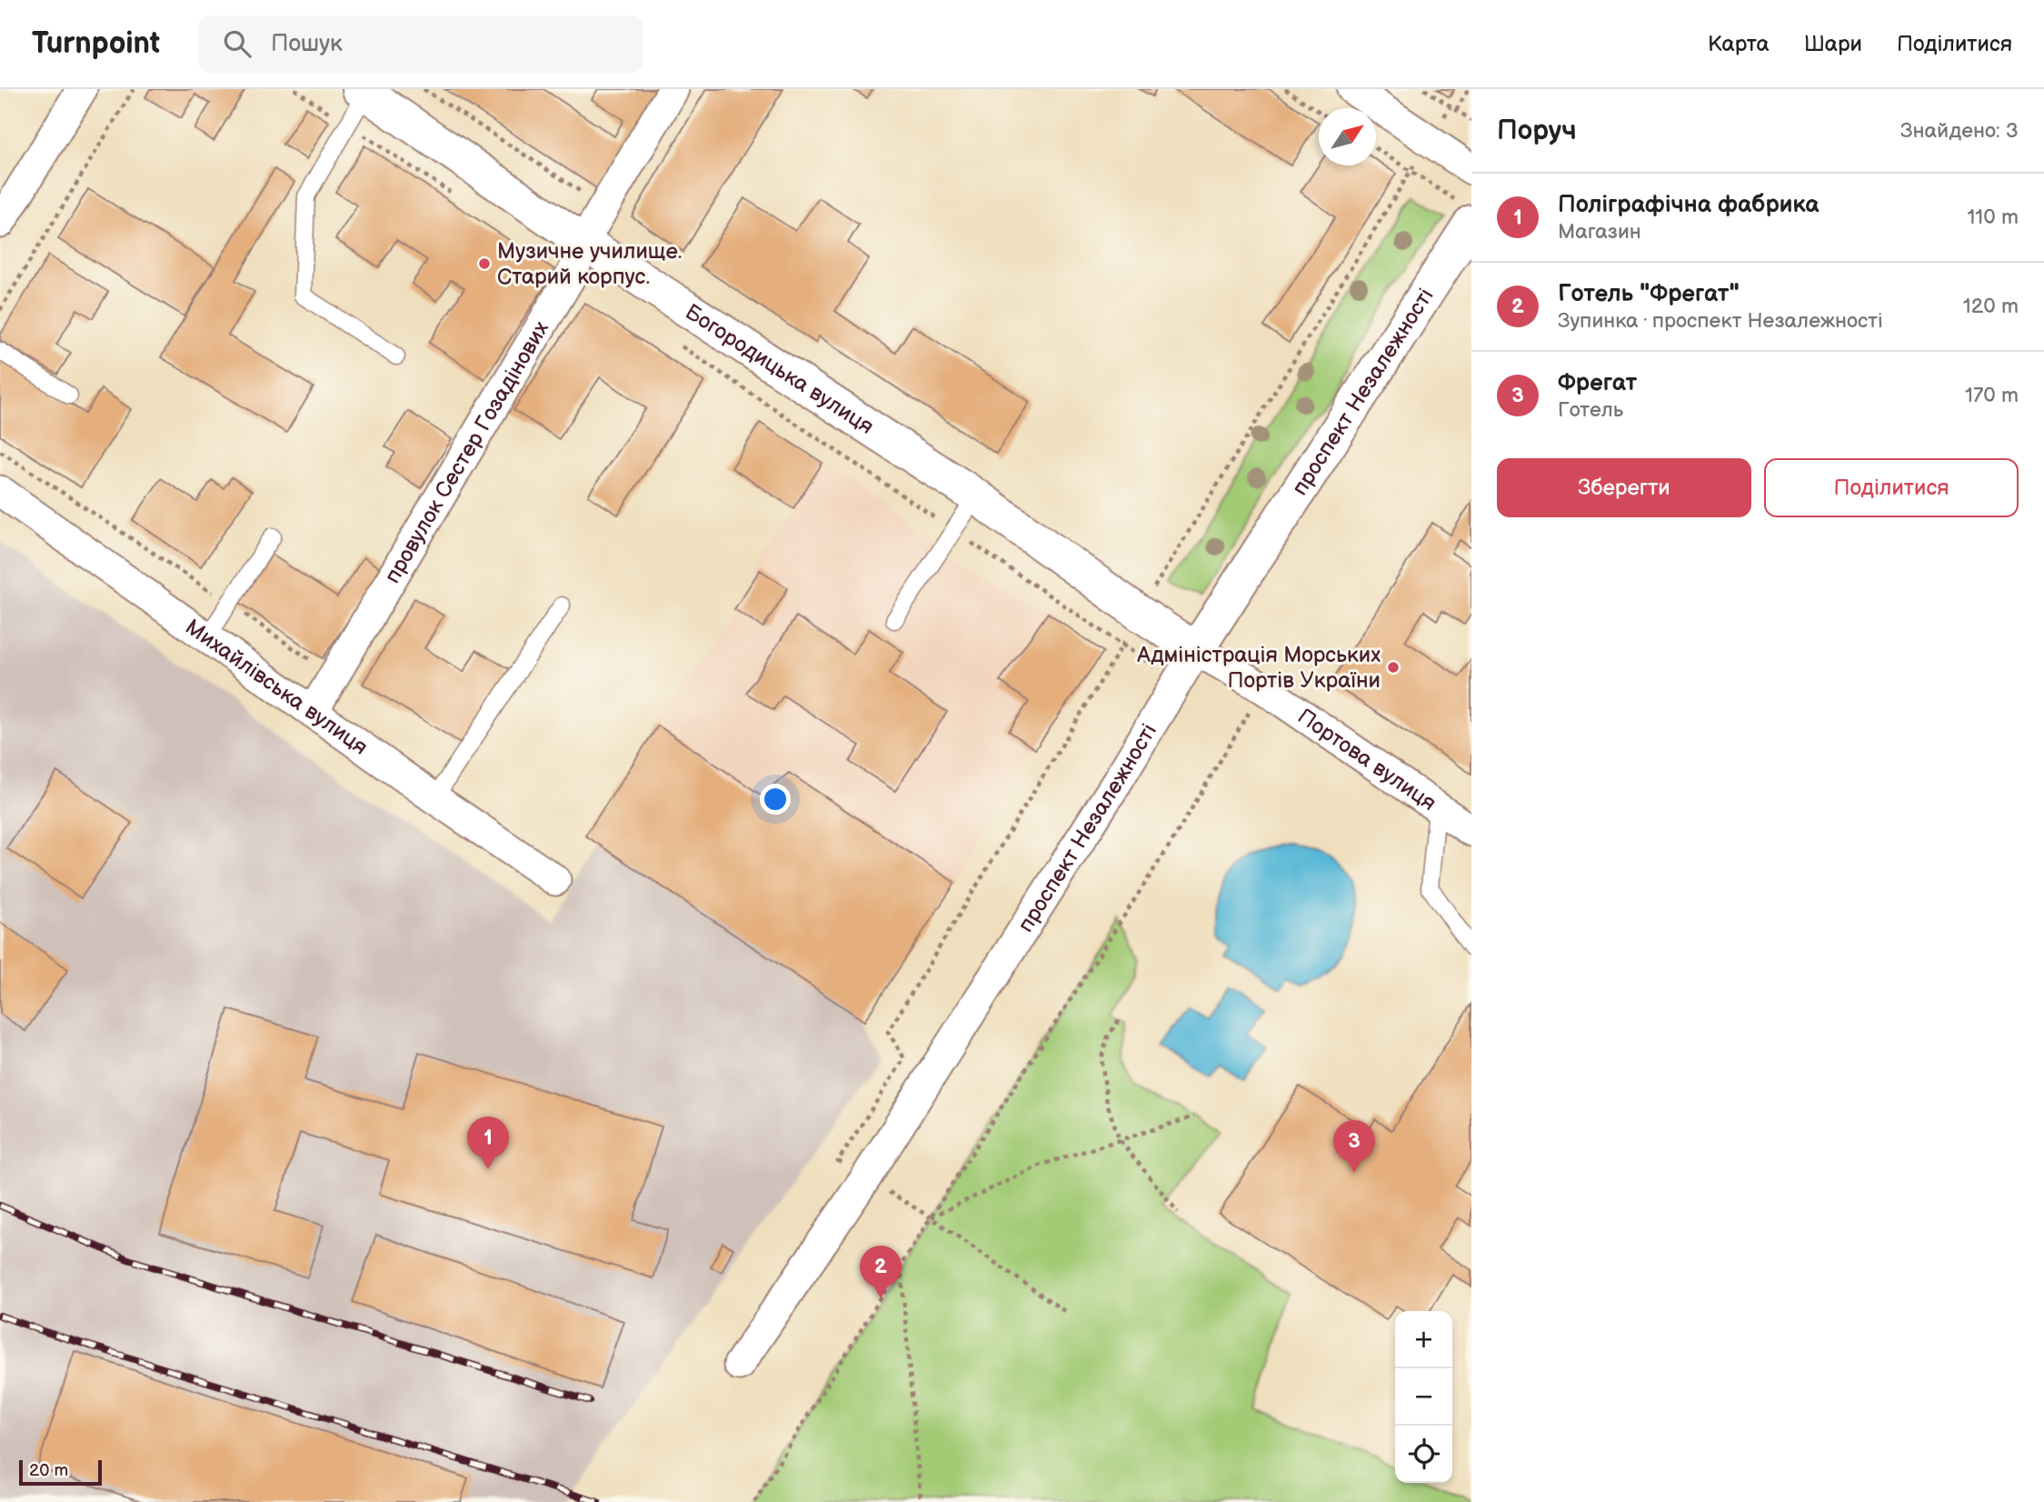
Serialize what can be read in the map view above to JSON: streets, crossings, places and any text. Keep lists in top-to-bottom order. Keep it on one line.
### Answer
{"streets":{"street":["Богородицька вулиця","проспект Незалежності","провулок Сестер Гозадінових","Михайлівська вулиця","Портова вулиця"]},"crossings":[["Богородицька вулиця","проспект Незалежності"],["Богородицька вулиця","провулок Сестер Гозадінових"],["Богородицька вулиця","Портова вулиця"],["проспект Незалежності","Портова вулиця"],["провулок Сестер Гозадінових","Михайлівська вулиця"]],"places":["Музичне училище. Старий корпус.","Адміністрація Морських Портів України"],"scale_bar":"20 m","north":"top right","page":{"header":"Turnpoint","search":"Пошук","nav":["Карта","Шари","Поділитися"],"heading":["Поруч","Знайдено: 3"],"list":[{"mark":"1","name":"Поліграфічна фабрика","note":"Магазин","value":"110 m"},{"mark":"2","name":"Готель \"Фрегат\"","note":"Зупинка · проспект Незалежності","value":"120 m"},{"mark":"3","name":"Фрегат","note":"Готель","value":"170 m"}],"buttons":["Зберегти","Поділитися"],"pins":["1","3","2"],"map_buttons":["+","−"],"scale":"20 m"}}
